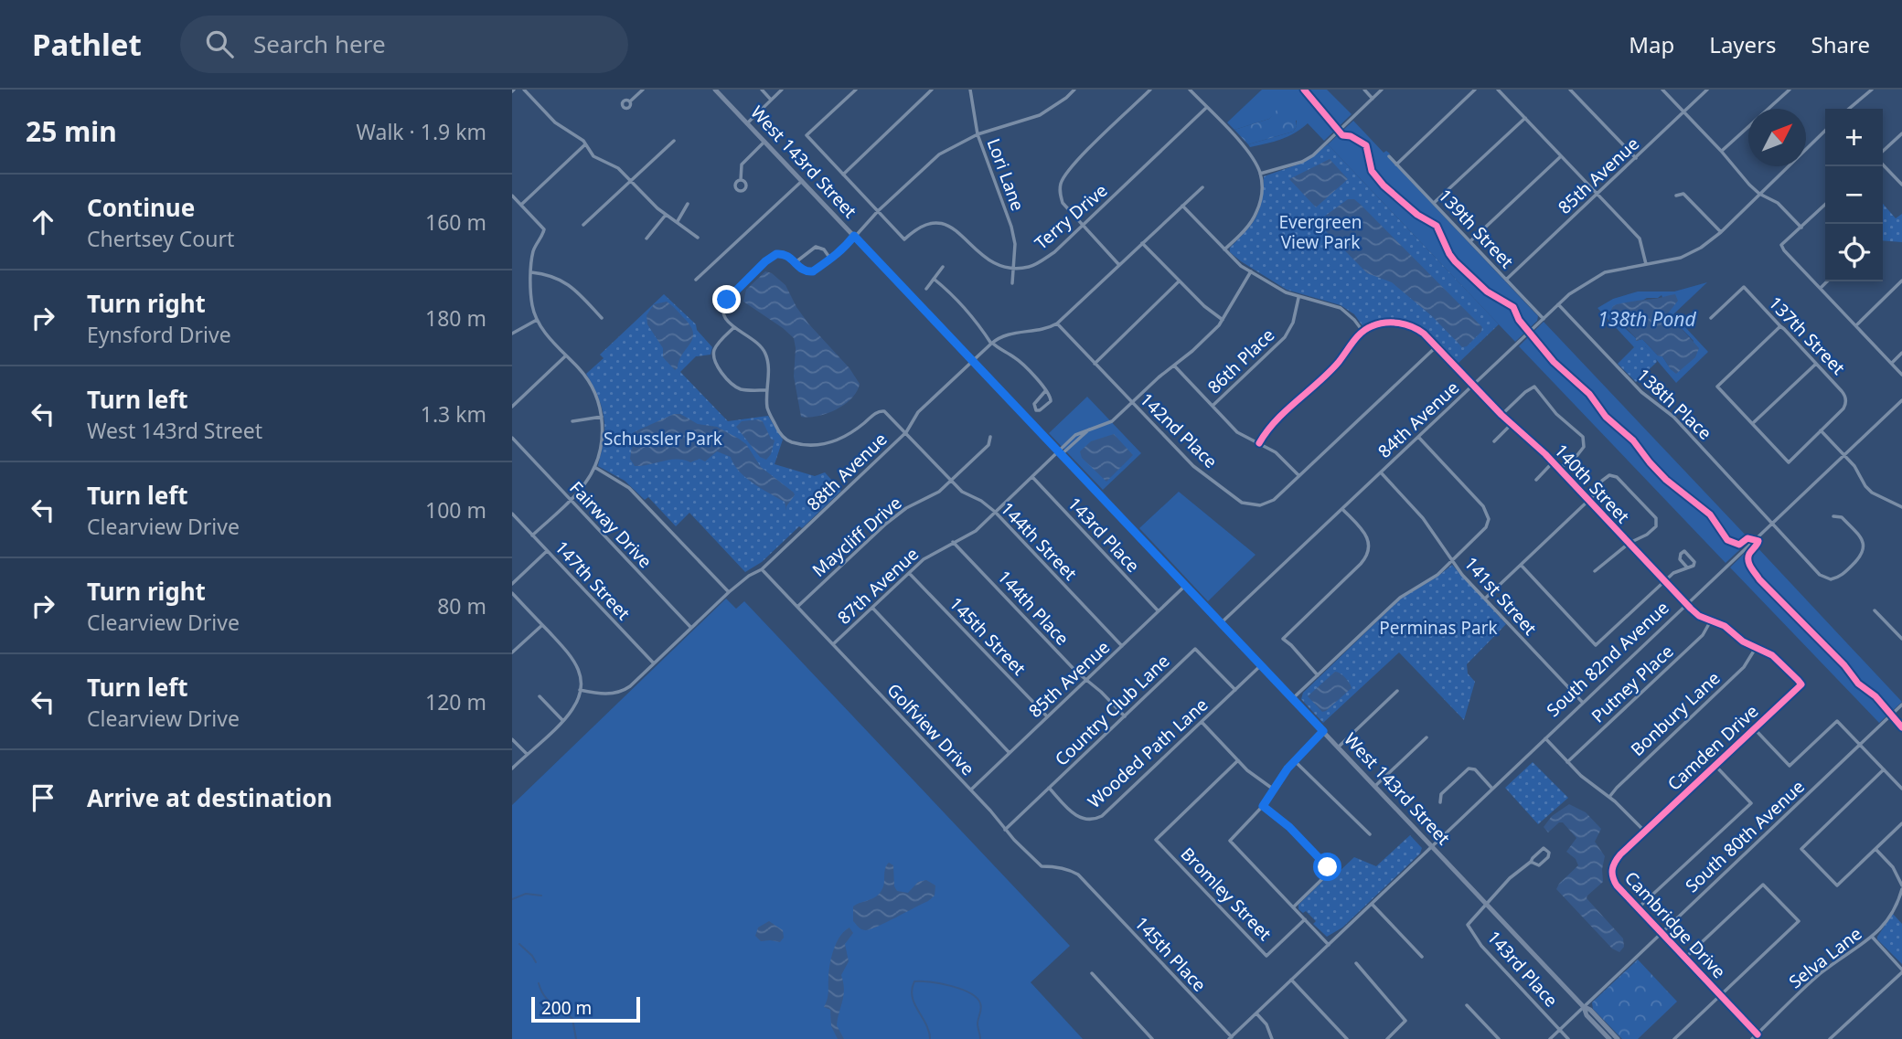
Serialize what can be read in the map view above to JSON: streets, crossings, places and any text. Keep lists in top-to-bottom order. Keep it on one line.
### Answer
{"streets":{"main road":["West 143rd Street"],"street":["Lori Lane","85th Avenue","Terry Drive","139th Street","137th Street","86th Place","138th Place","84th Avenue","142nd Place","88th Avenue","140th Street","Fairway Drive","143rd Place","Maycliff Drive","144th Street","147th Street","87th Avenue","141st Street","144th Place","145th Street","South 82nd Avenue","Putney Place","Country Club Lane","Bonbury Lane","Golfview Drive","Camden Drive","Wooded Path Lane","South 80th Avenue","Bromley Street","Cambridge Drive","145th Place","Selva Lane"]},"crossings":[["West 143rd Street","85th Avenue"],["West 143rd Street","84th Avenue"],["West 143rd Street","88th Avenue"],["West 143rd Street","143rd Place"],["West 143rd Street","87th Avenue"],["West 143rd Street","South 82nd Avenue"],["West 143rd Street","Wooded Path Lane"],["West 143rd Street","South 80th Avenue"],["Lori Lane","Terry Drive"],["85th Avenue","139th Street"],["85th Avenue","143rd Place"],["85th Avenue","144th Street"],["85th Avenue","144th Place"],["85th Avenue","145th Street"],["85th Avenue","Golfview Drive"],["139th Street","84th Avenue"],["138th Place","84th Avenue"],["138th Place","South 82nd Avenue"],["84th Avenue","140th Street"],["84th Avenue","141st Street"],["142nd Place","88th Avenue"],["142nd Place","140th Street"],["142nd Place","87th Avenue"],["88th Avenue","Fairway Drive"],["88th Avenue","144th Street"],["88th Avenue","147th Street"],["88th Avenue","Golfview Drive"],["140th Street","South 82nd Avenue"],["140th Street","Putney Place"],["140th Street","Bonbury Lane"],["140th Street","Camden Drive"],["143rd Place","87th Avenue"],["143rd Place","South 80th Avenue"],["Maycliff Drive","144th Street"],["Maycliff Drive","Golfview Drive"],["144th Street","87th Avenue"],["87th Avenue","144th Place"],["87th Avenue","145th Street"],["87th Avenue","Golfview Drive"],["141st Street","South 82nd Avenue"],["144th Place","Country Club Lane"],["South 82nd Avenue","145th Place"],["Country Club Lane","Golfview Drive"],["Country Club Lane","Wooded Path Lane"],["Golfview Drive","145th Place"],["Camden Drive","Cambridge Drive"],["South 80th Avenue","Cambridge Drive"],["Cambridge Drive","Selva Lane"]],"water":["138th Pond"],"parks":["Evergreen View Park","Schussler Park","Perminas Park"],"scale_bar":"200 m","north":"top right","page":{"header":"Pathlet","search":"Search here","nav":["Map","Layers","Share"],"heading":["25 min","Walk · 1.9 km"],"map_buttons":["+","−"],"list":[["Continue","Chertsey Court","160 m"],["Turn right","Eynsford Drive","180 m"],["Turn left","West 143rd Street","1.3 km"],["Turn left","Clearview Drive","100 m"],["Turn right","Clearview Drive","80 m"],["Turn left","Clearview Drive","120 m"],"Arrive at destination"],"scale":"200 m"}}
